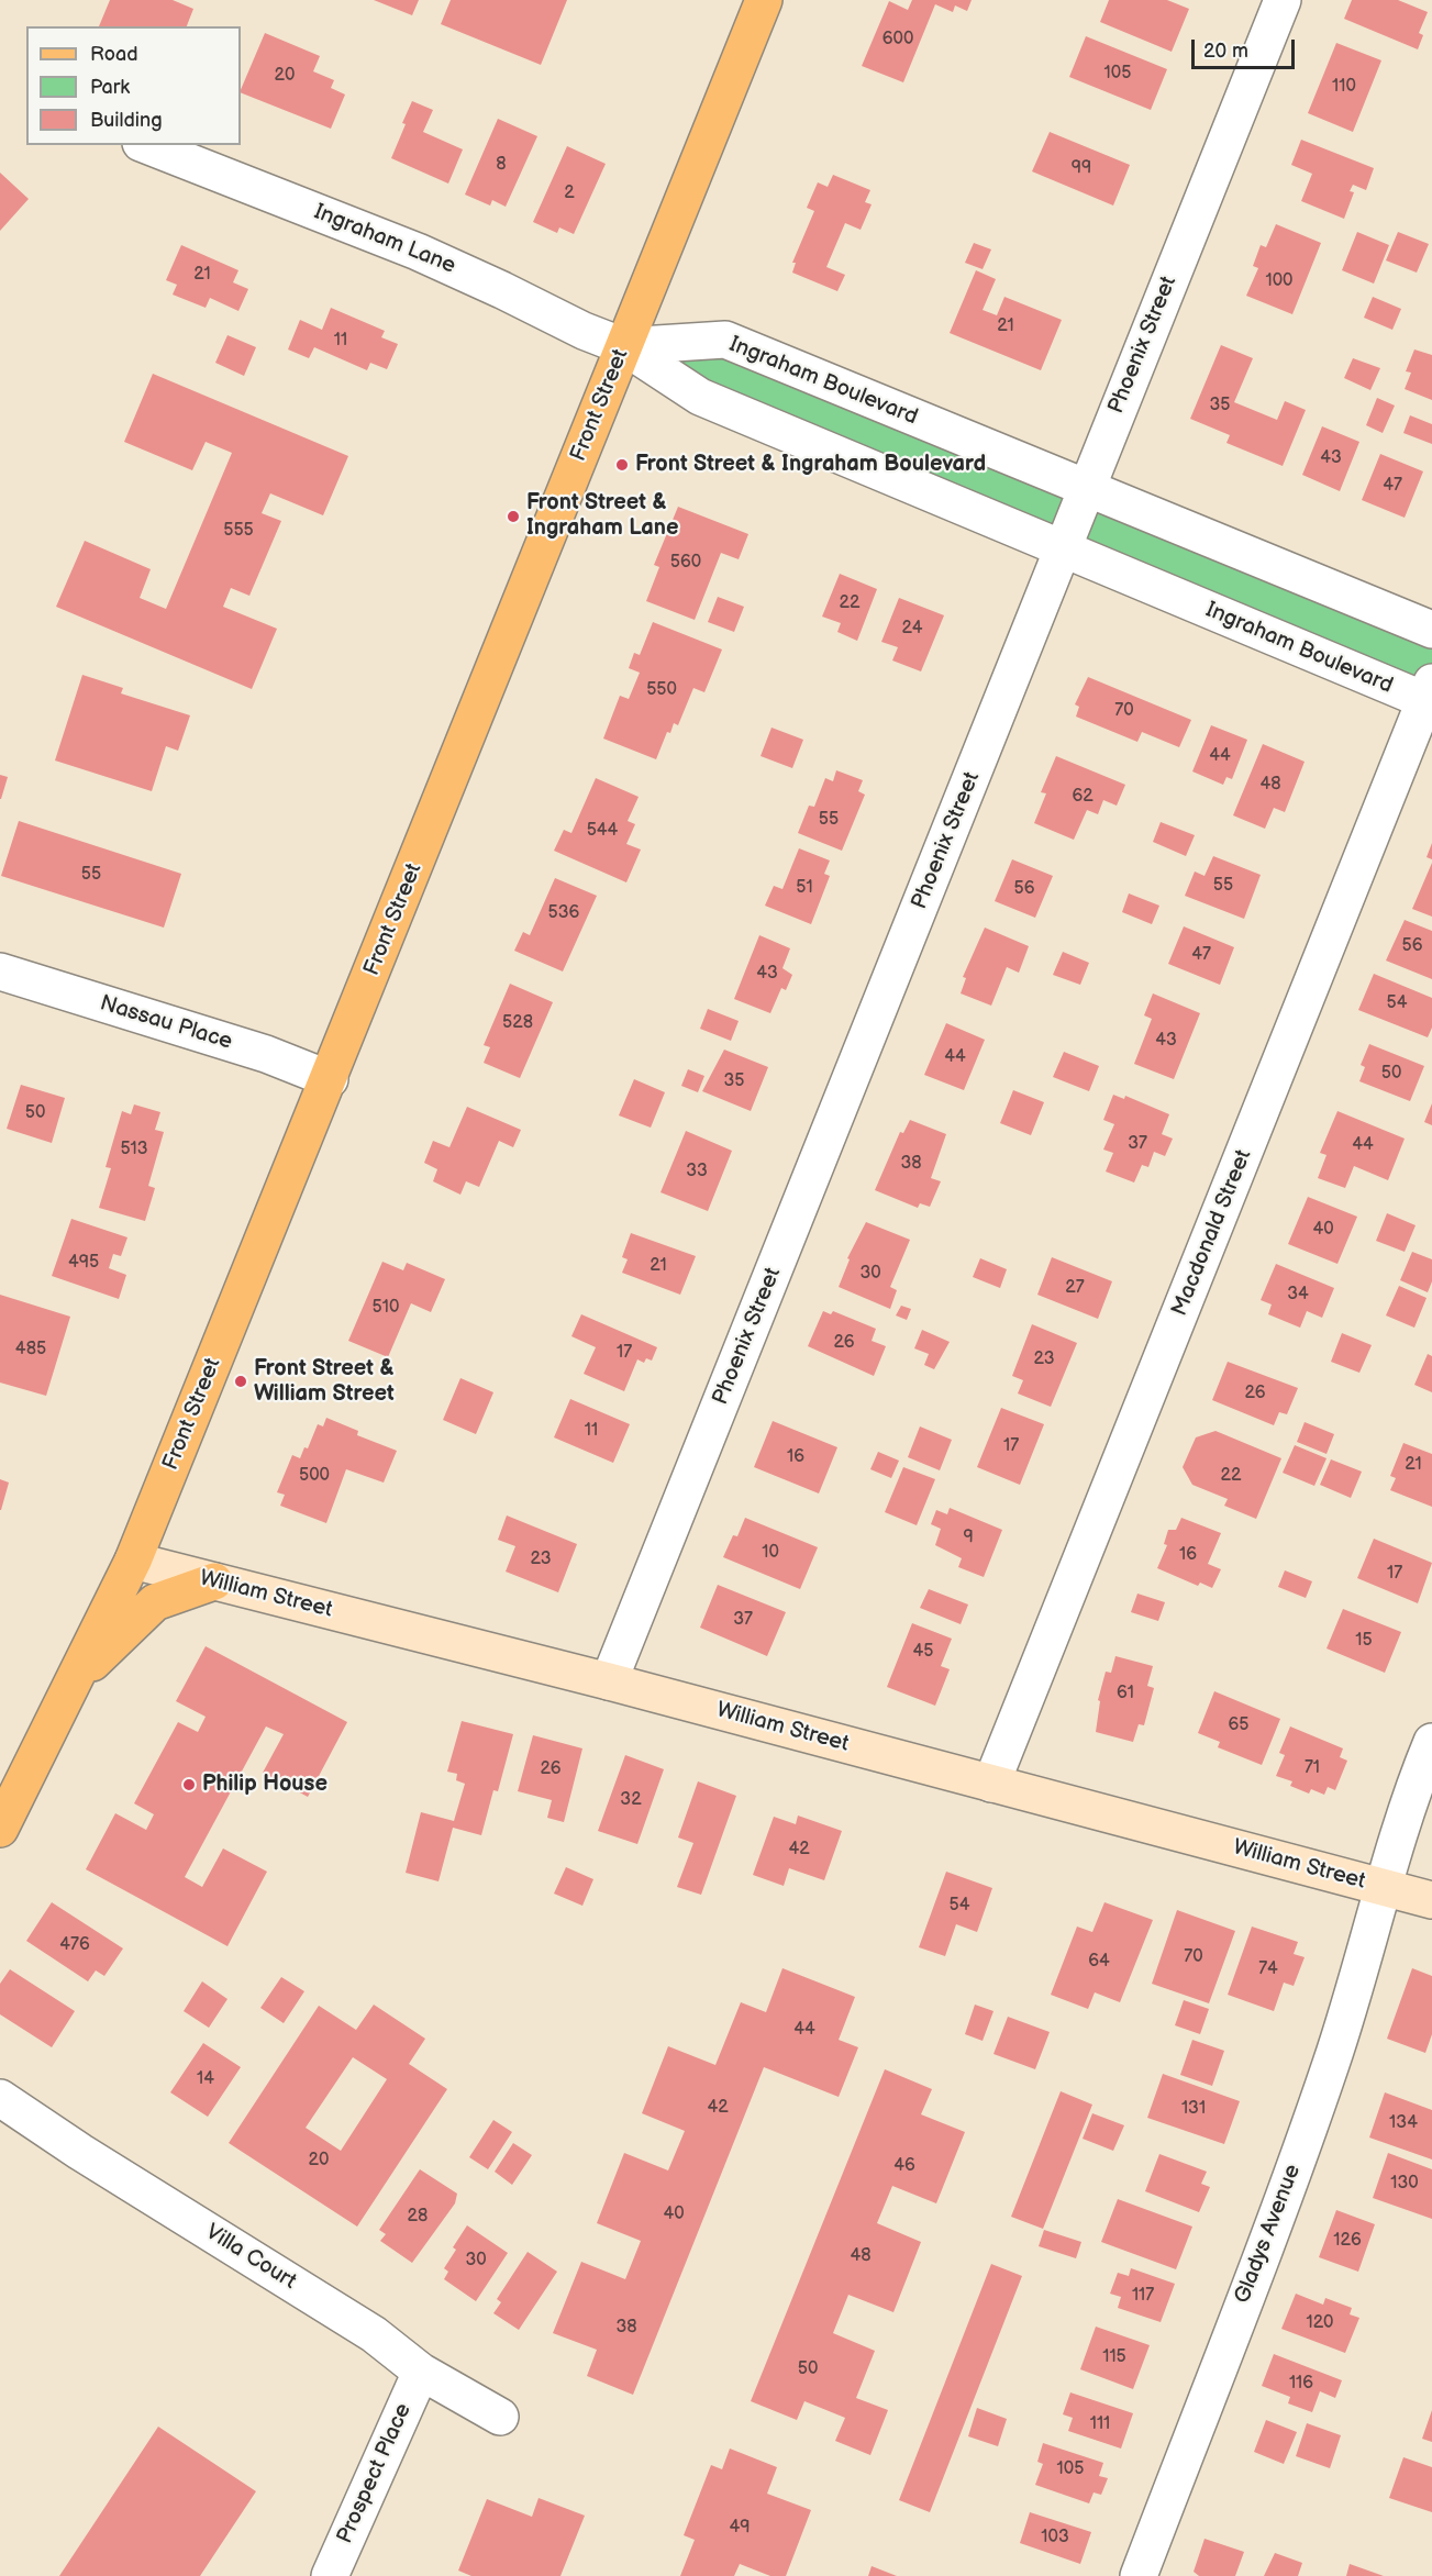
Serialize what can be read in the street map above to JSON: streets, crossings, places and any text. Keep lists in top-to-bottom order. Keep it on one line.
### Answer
{"streets":{"main road":["Front Street"],"street":["Ingraham Lane","Phoenix Street","Ingraham Boulevard","Nassau Place","Macdonald Street","William Street","Gladys Avenue","Villa Court","Prospect Place"]},"crossings":[["Ingraham Lane","Ingraham Boulevard"],["Ingraham Lane","Front Street"],["Phoenix Street","Ingraham Boulevard"],["Phoenix Street","William Street"],["Ingraham Boulevard","Front Street"],["Ingraham Boulevard","Macdonald Street"],["Front Street","Nassau Place"],["Front Street","William Street"],["Macdonald Street","William Street"],["William Street","Gladys Avenue"],["Villa Court","Prospect Place"]],"places":["Front Street & Ingraham Boulevard","Front Street & Ingraham Lane","Front Street & William Street","Philip House"],"house_numbers":["600","105","20","110","8","99","2","21","100","21","11","35","43","47","555","560","22","24","550","70","44","48","62","55","544","55","55","51","56","536","56","47","43","54","528","43","44","50","35","50","37","44","513","38","33","40","495","21","30","27","34","510","26","485","17","23","26","11","17","16","21","500","22","9","10","16","23","17","37","15","45","61","65","71","26","32","42","54","476","70","64","74","44","14","42","131","134","20","46","130","40","28","126","48","30","117","120","38","115","50","116","111","105","49","103"],"legend":["Road","Park","Building"],"scale_bar":"20 m"}
